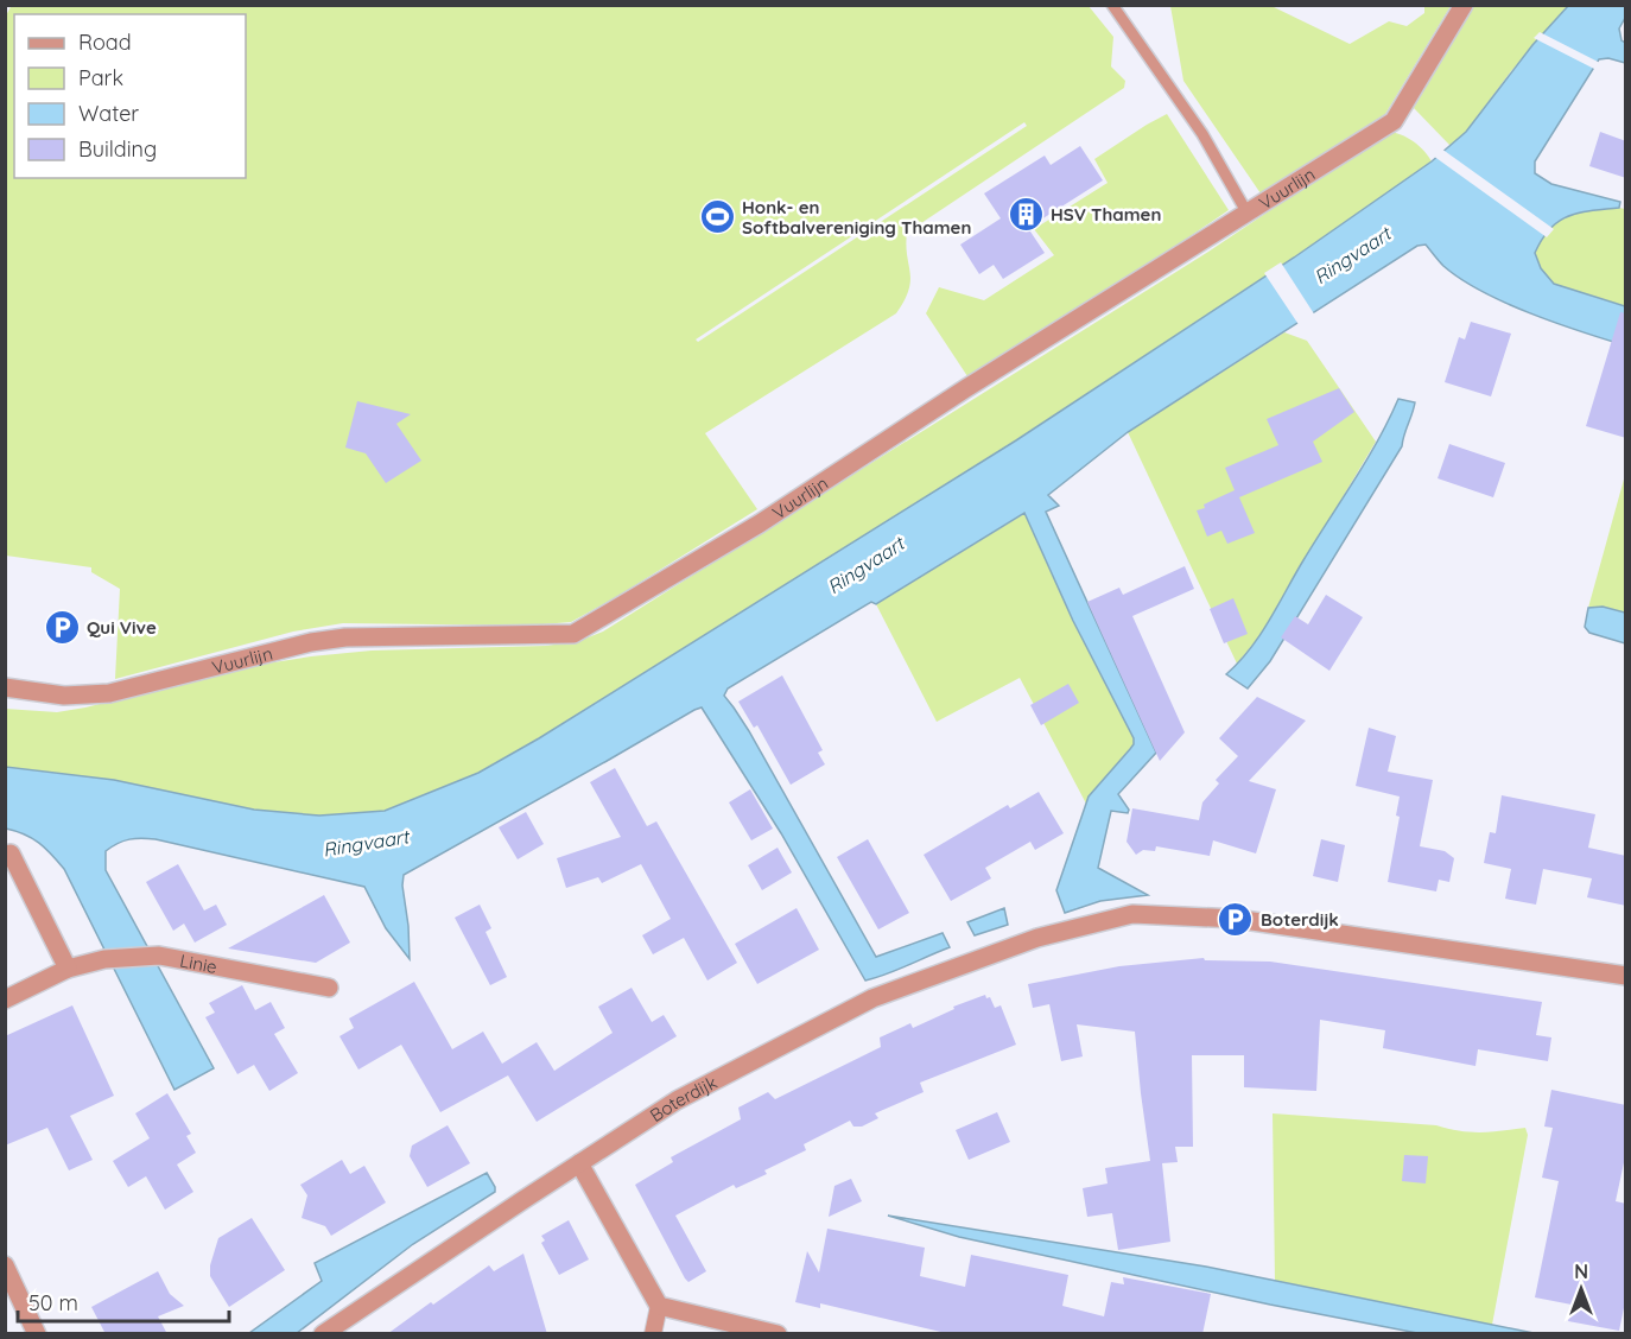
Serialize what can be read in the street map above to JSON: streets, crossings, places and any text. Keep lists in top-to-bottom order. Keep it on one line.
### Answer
{"streets":{"street":["Vuurlijn","Linie","Boterdijk"]},"water":["Ringvaart"],"places":{"building":["HSV Thamen"],"sports":["Honk- en Softbalvereniging Thamen"],"parking":["Qui Vive","Boterdijk"]},"legend":["Road","Park","Water","Building"],"scale_bar":"50 m","north":"top"}
